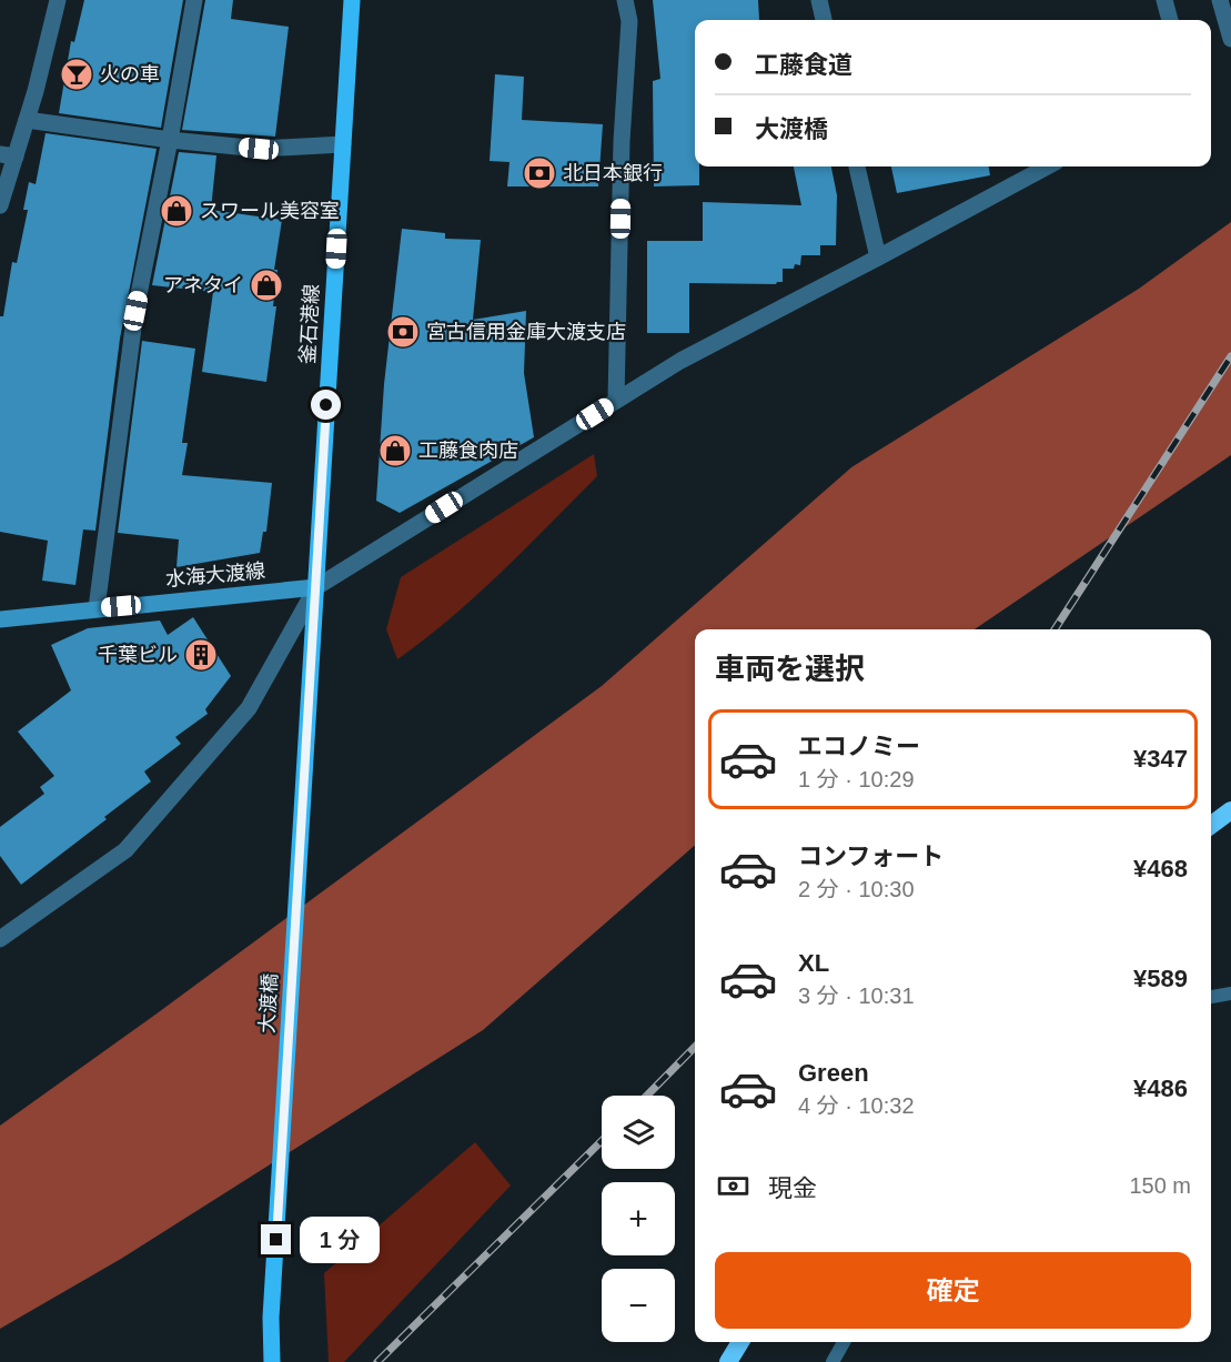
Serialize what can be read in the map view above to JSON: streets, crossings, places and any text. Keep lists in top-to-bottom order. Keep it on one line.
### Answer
{"streets":{"main road":["釜石港線","水海大渡線","大渡橋"]},"crossings":[["釜石港線","水海大渡線"],["釜石港線","大渡橋"]],"places":{"bar":["火の車"],"bank":["北日本銀行","宮古信用金庫大渡支店"],"shop":["スワール美容室","アネタイ","工藤食肉店"],"building":["千葉ビル"]},"page":{"banner":["工藤食道","大渡橋"],"heading":"車両を選択","list":[{"name":"エコノミー","note":"1 分 · 10:29","value":"¥347"},{"name":"コンフォート","note":"2 分 · 10:30","value":"¥468"},{"name":"XL","note":"3 分 · 10:31","value":"¥589"},{"name":"Green","note":"4 分 · 10:32","value":"¥486"}],"map_buttons":["+","−"],"pay":["現金","150 m"],"bubble":"1 分","buttons":"確定"}}
